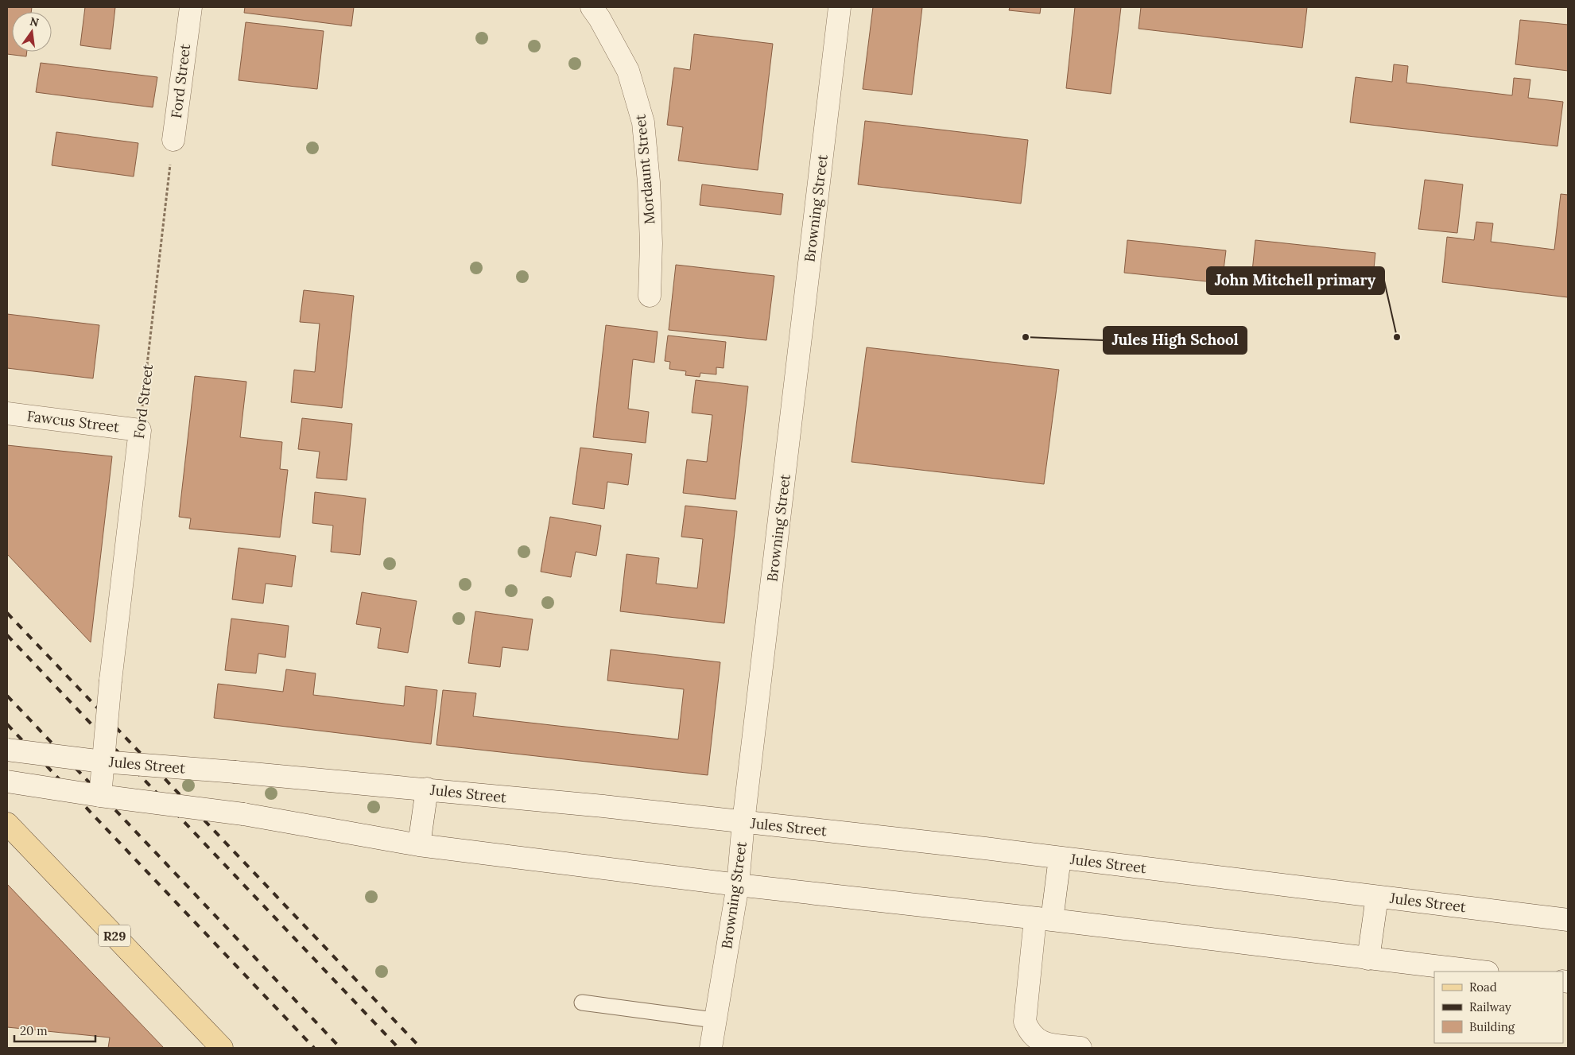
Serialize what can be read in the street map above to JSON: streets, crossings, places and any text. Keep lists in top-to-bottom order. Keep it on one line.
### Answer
{"streets":{"main road":["Ford Street","Mordaunt Street","Browning Street","Fawcus Street","Jules Street","R29"]},"crossings":[["Ford Street","Fawcus Street"],["Ford Street","Jules Street"],["Browning Street","Jules Street"]],"places":["Jules High School","John Mitchell primary"],"legend":["Road","Railway","Building"],"scale_bar":"20 m","north":"top"}
